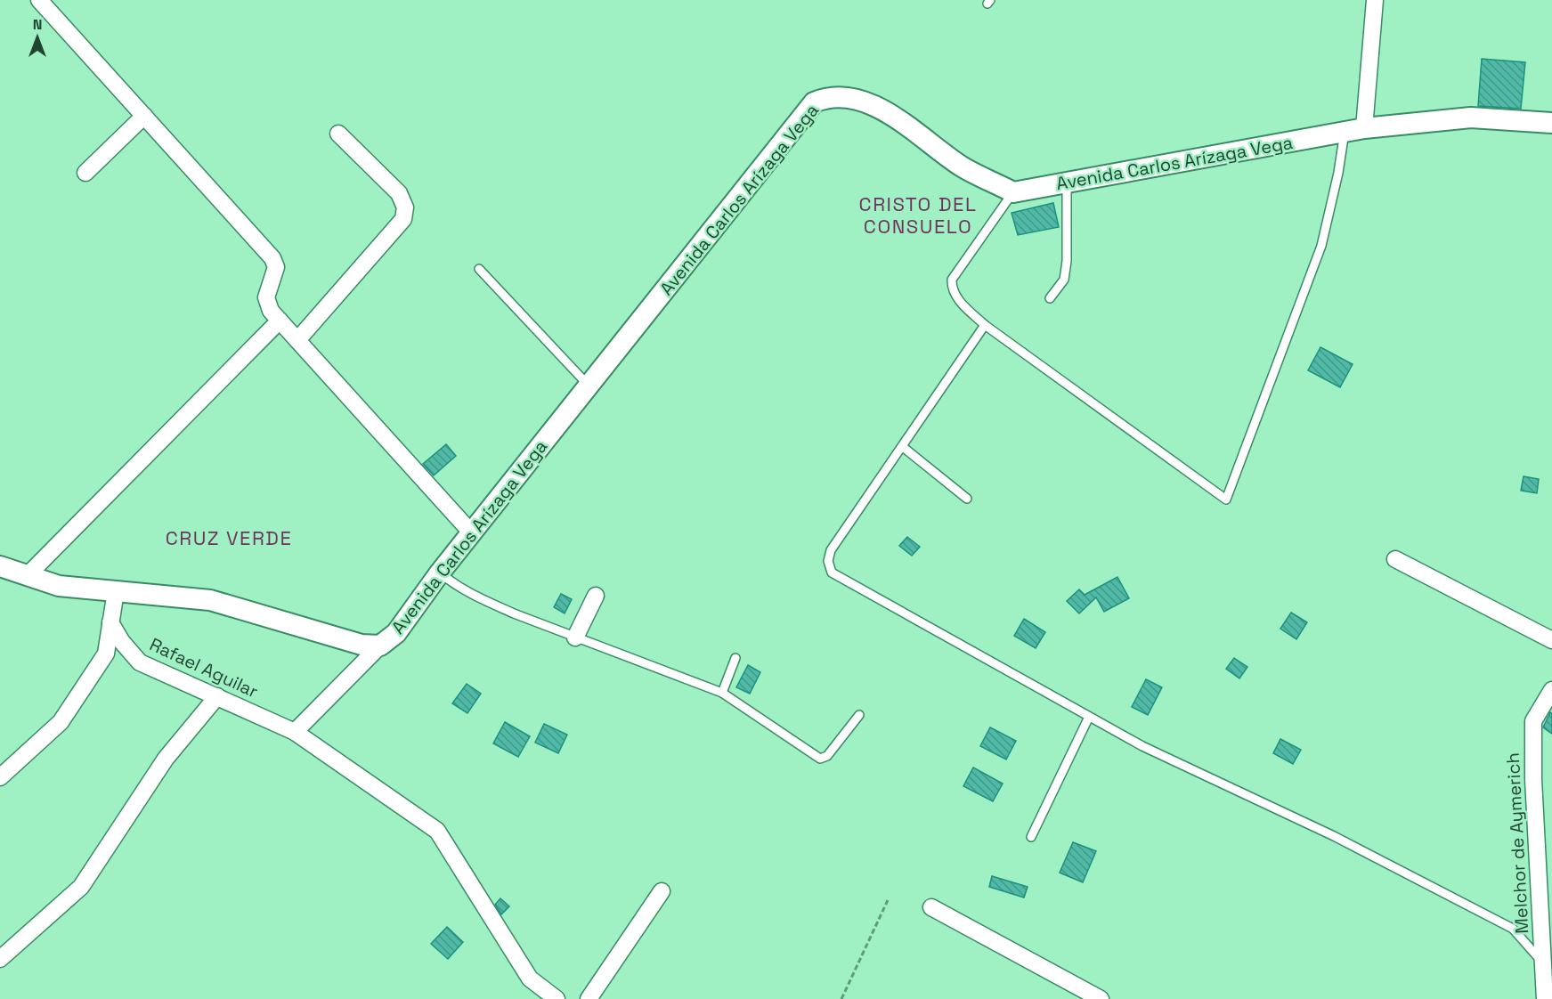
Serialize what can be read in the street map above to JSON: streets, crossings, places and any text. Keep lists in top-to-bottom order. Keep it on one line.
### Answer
{"streets":{"street":["Avenida Carlos Arízaga Vega","Rafael Aguilar","Melchor de Aymerich"]},"districts":["CRISTO DEL CONSUELO","CRUZ VERDE"],"north":"top"}
